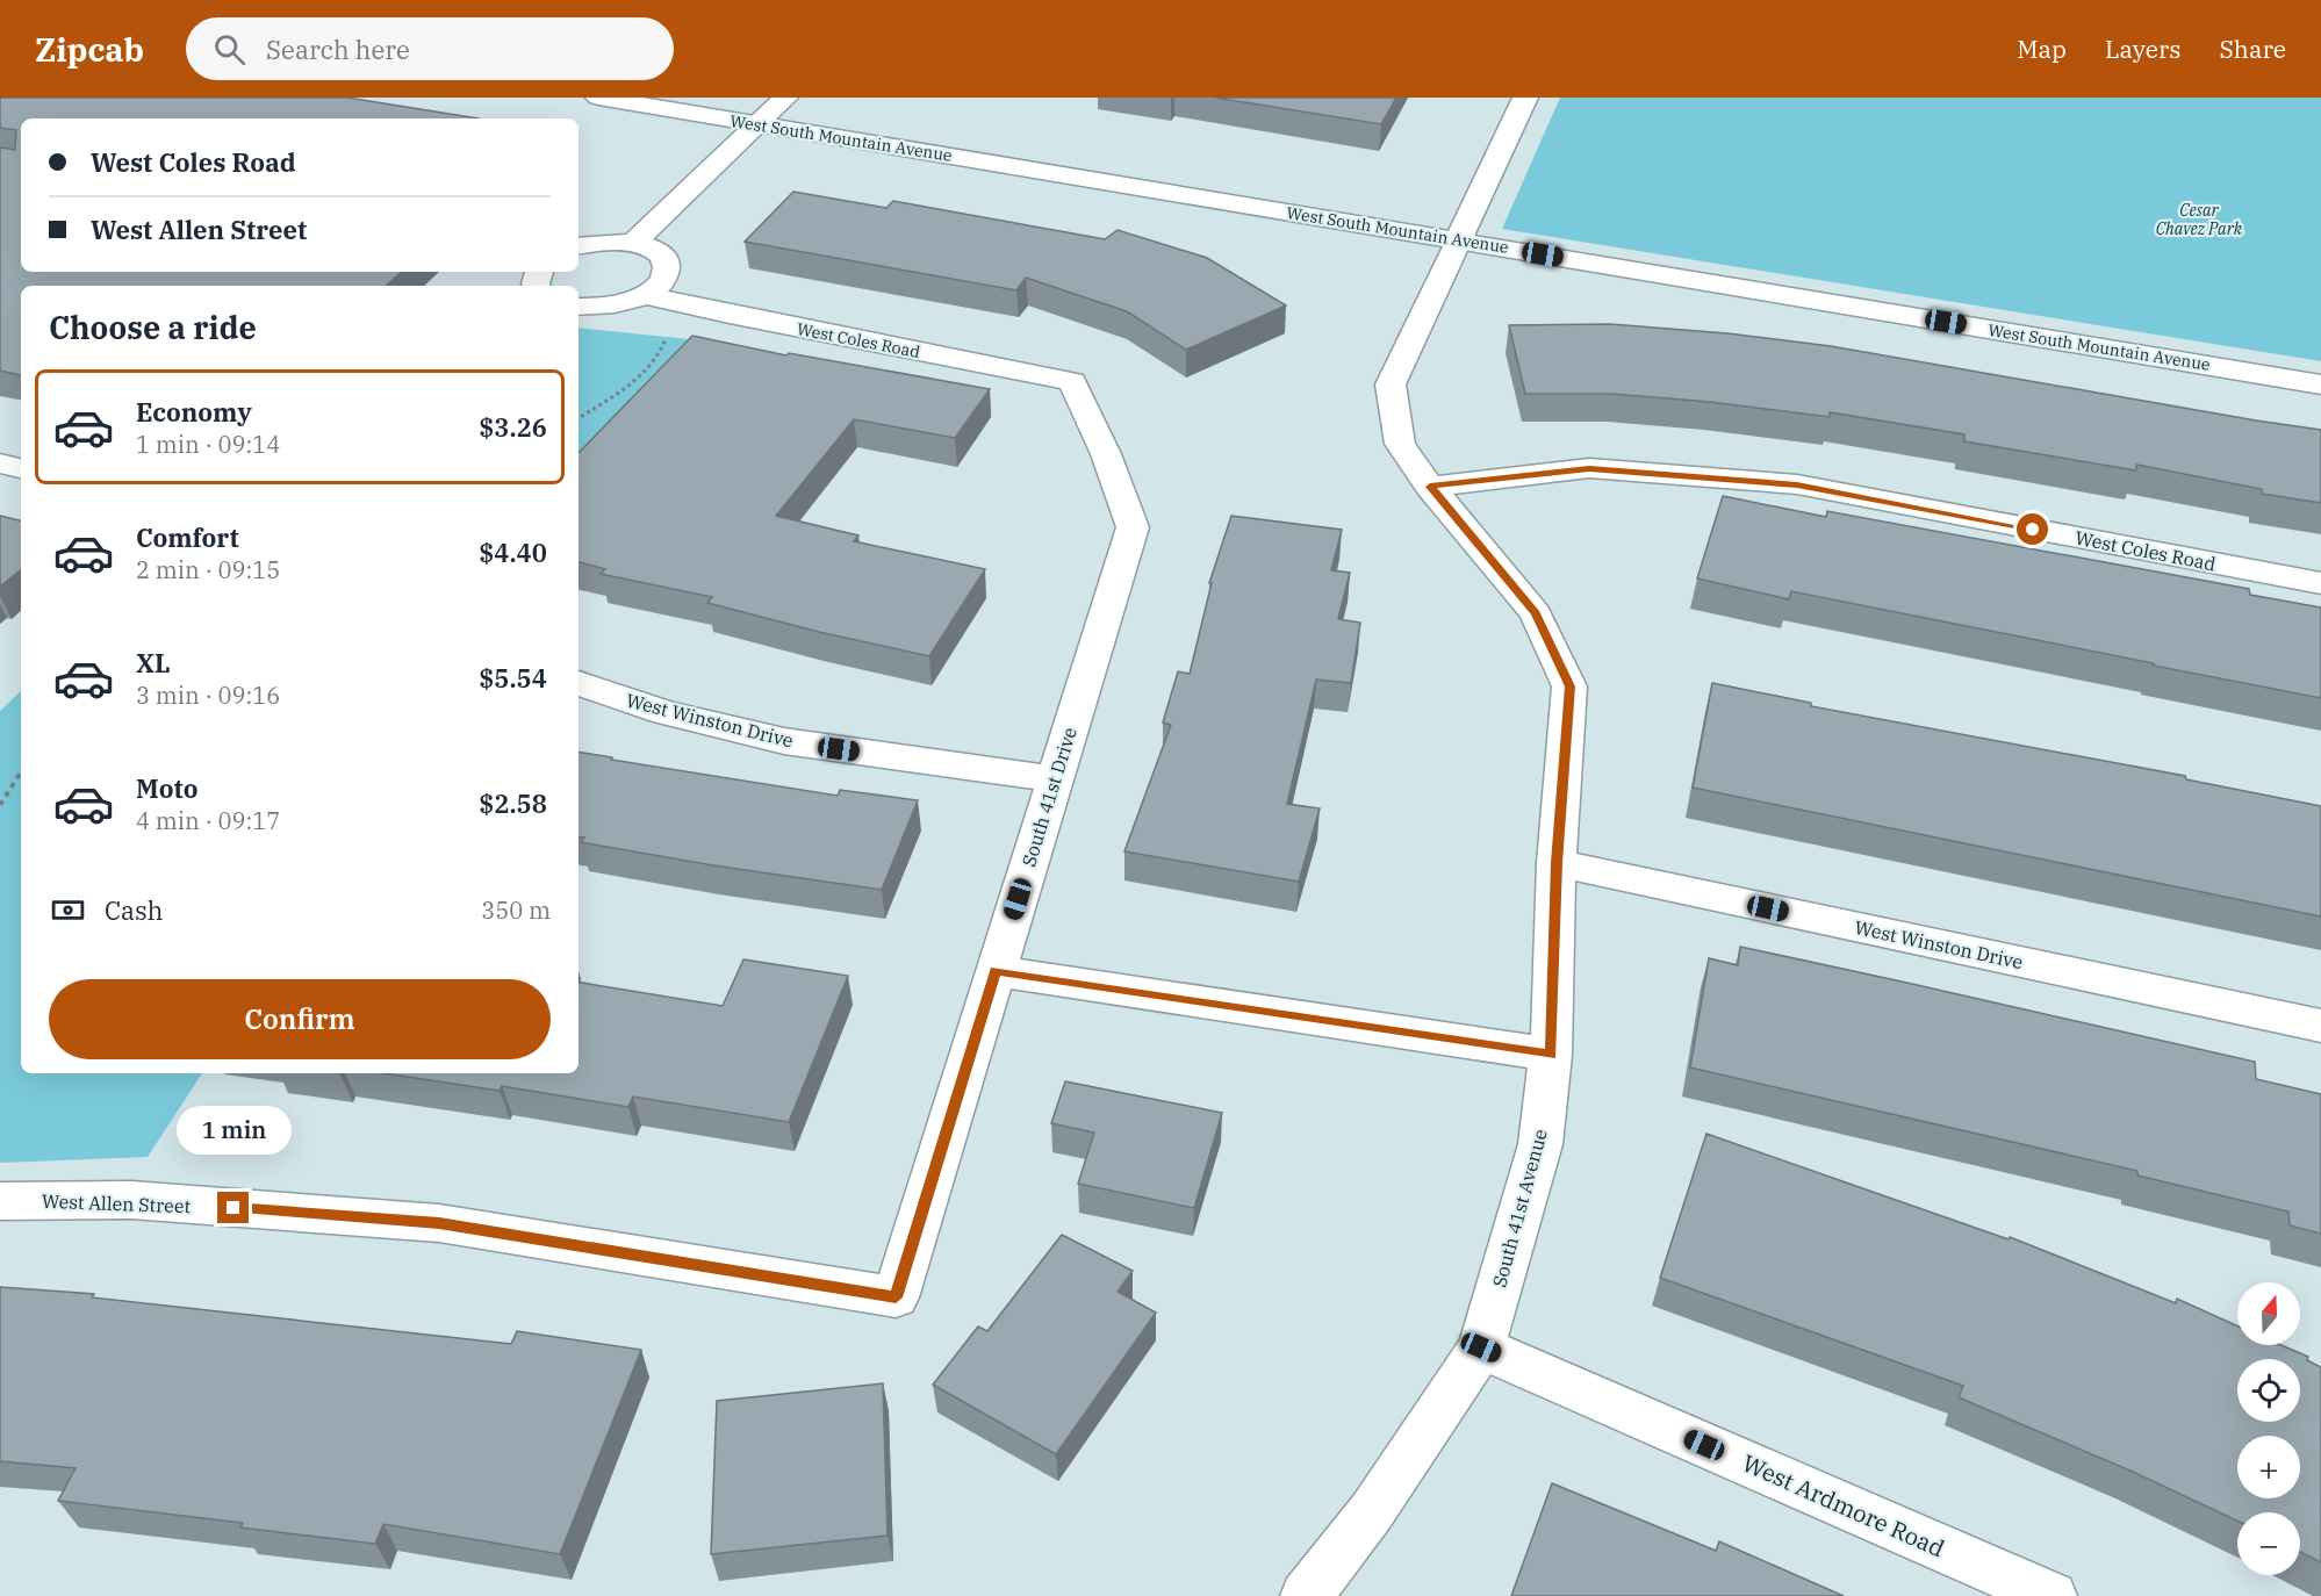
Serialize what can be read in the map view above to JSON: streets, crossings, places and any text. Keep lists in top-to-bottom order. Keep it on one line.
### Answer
{"streets":{"street":["West South Mountain Avenue","West Coles Road","West Winston Drive","South 41st Drive","West Allen Street","South 41st Avenue","West Ardmore Road"]},"crossings":[["West South Mountain Avenue","South 41st Avenue"],["West Coles Road","South 41st Drive"],["West Coles Road","South 41st Avenue"],["West Winston Drive","South 41st Drive"],["West Winston Drive","South 41st Avenue"],["South 41st Drive","West Allen Street"],["South 41st Avenue","West Ardmore Road"]],"parks":["Cesar Chavez Park"],"north":"top","page":{"header":"Zipcab","search":"Search here","nav":["Map","Layers","Share"],"banner":["West Coles Road","West Allen Street"],"heading":"Choose a ride","list":[{"name":"Economy","note":"1 min · 09:14","value":"$3.26"},{"name":"Comfort","note":"2 min · 09:15","value":"$4.40"},{"name":"XL","note":"3 min · 09:16","value":"$5.54"},{"name":"Moto","note":"4 min · 09:17","value":"$2.58"}],"pay":["Cash","350 m"],"buttons":"Confirm","bubble":"1 min","map_buttons":["+","−"]}}
